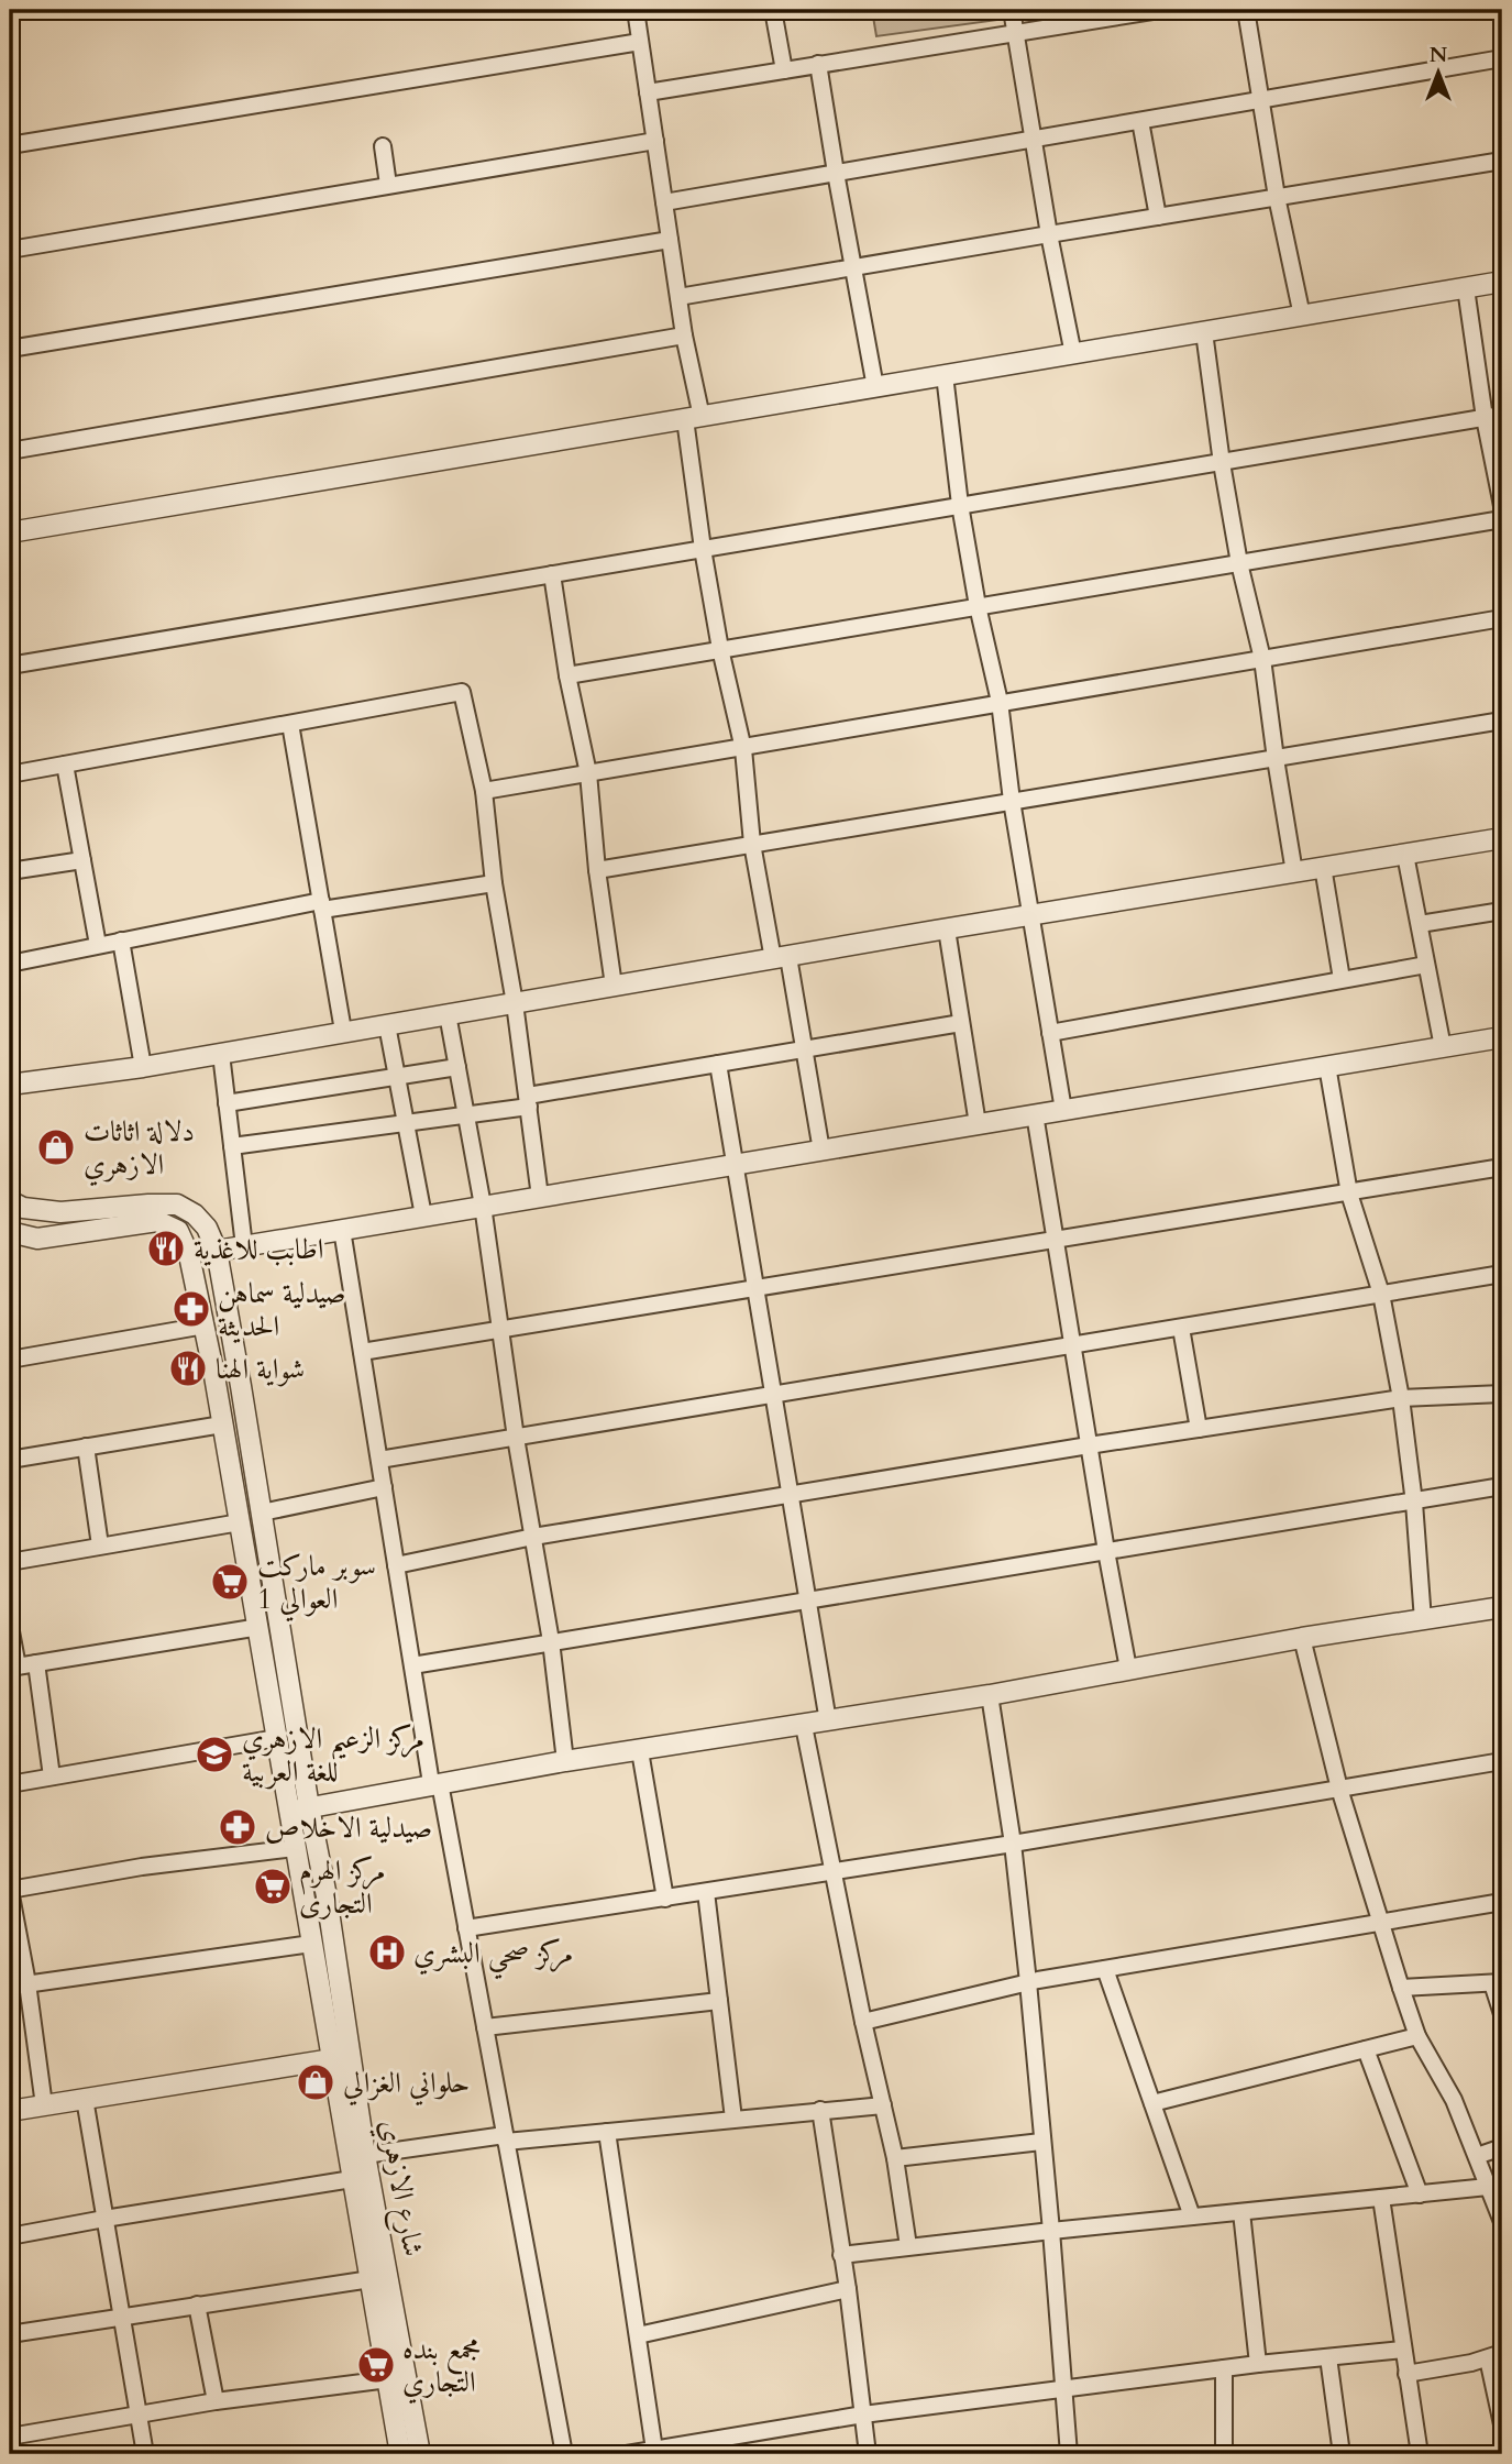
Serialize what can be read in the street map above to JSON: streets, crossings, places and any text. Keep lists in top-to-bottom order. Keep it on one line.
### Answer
{"streets":{"street":["شارع الازهري"]},"places":{"shop":["دلالة اثاثات الازهري","حلواني الغزالي"],"restaurant":["اطابب للاغذية","شواية الهنا"],"pharmacy":["صيدلية سماهن الحديثة","صيدلية الاخلاص"],"supermarket":["سوبر ماركت العوالي 1","مركز الهرم التجارى","مجمع بنده التجاري"],"school or university":["مركز الزعيم الازهري للغة العربية"],"hospital":["مركز صحي البشري"]},"north":"top"}
